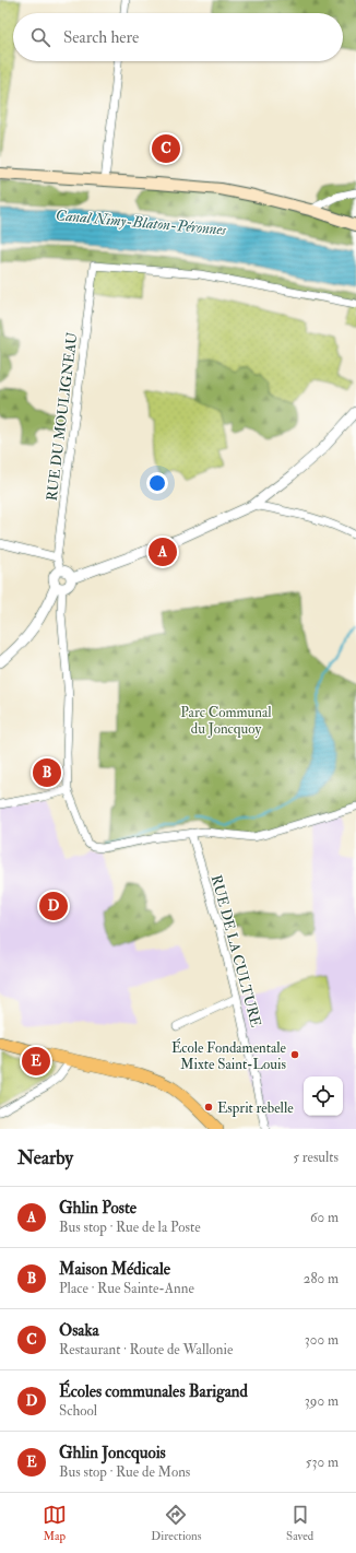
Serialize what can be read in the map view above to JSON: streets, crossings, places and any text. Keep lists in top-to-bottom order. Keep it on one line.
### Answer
{"streets":{"street":["RUE DU MOULIGNEAU","RUE DE LA CULTURE"]},"water":["Canal Nimy-Blaton-Péronnes"],"parks":["Parc Communal du Joncquoy"],"places":["École Fondamentale Mixte Saint-Louis","Esprit rebelle"],"page":{"search":"Search here","pins":["C","A","B","D","E"],"heading":["Nearby","5 results"],"list":[{"mark":"A","name":"Ghlin Poste","note":"Bus stop · Rue de la Poste","value":"60 m"},{"mark":"B","name":"Maison Médicale","note":"Place · Rue Sainte-Anne","value":"280 m"},{"mark":"C","name":"Osaka","note":"Restaurant · Route de Wallonie","value":"300 m"},{"mark":"D","name":"Écoles communales Barigand","note":"School","value":"390 m"},{"mark":"E","name":"Ghlin Joncquois","note":"Bus stop · Rue de Mons","value":"530 m"}],"nav":["Map","Directions","Saved"]}}
